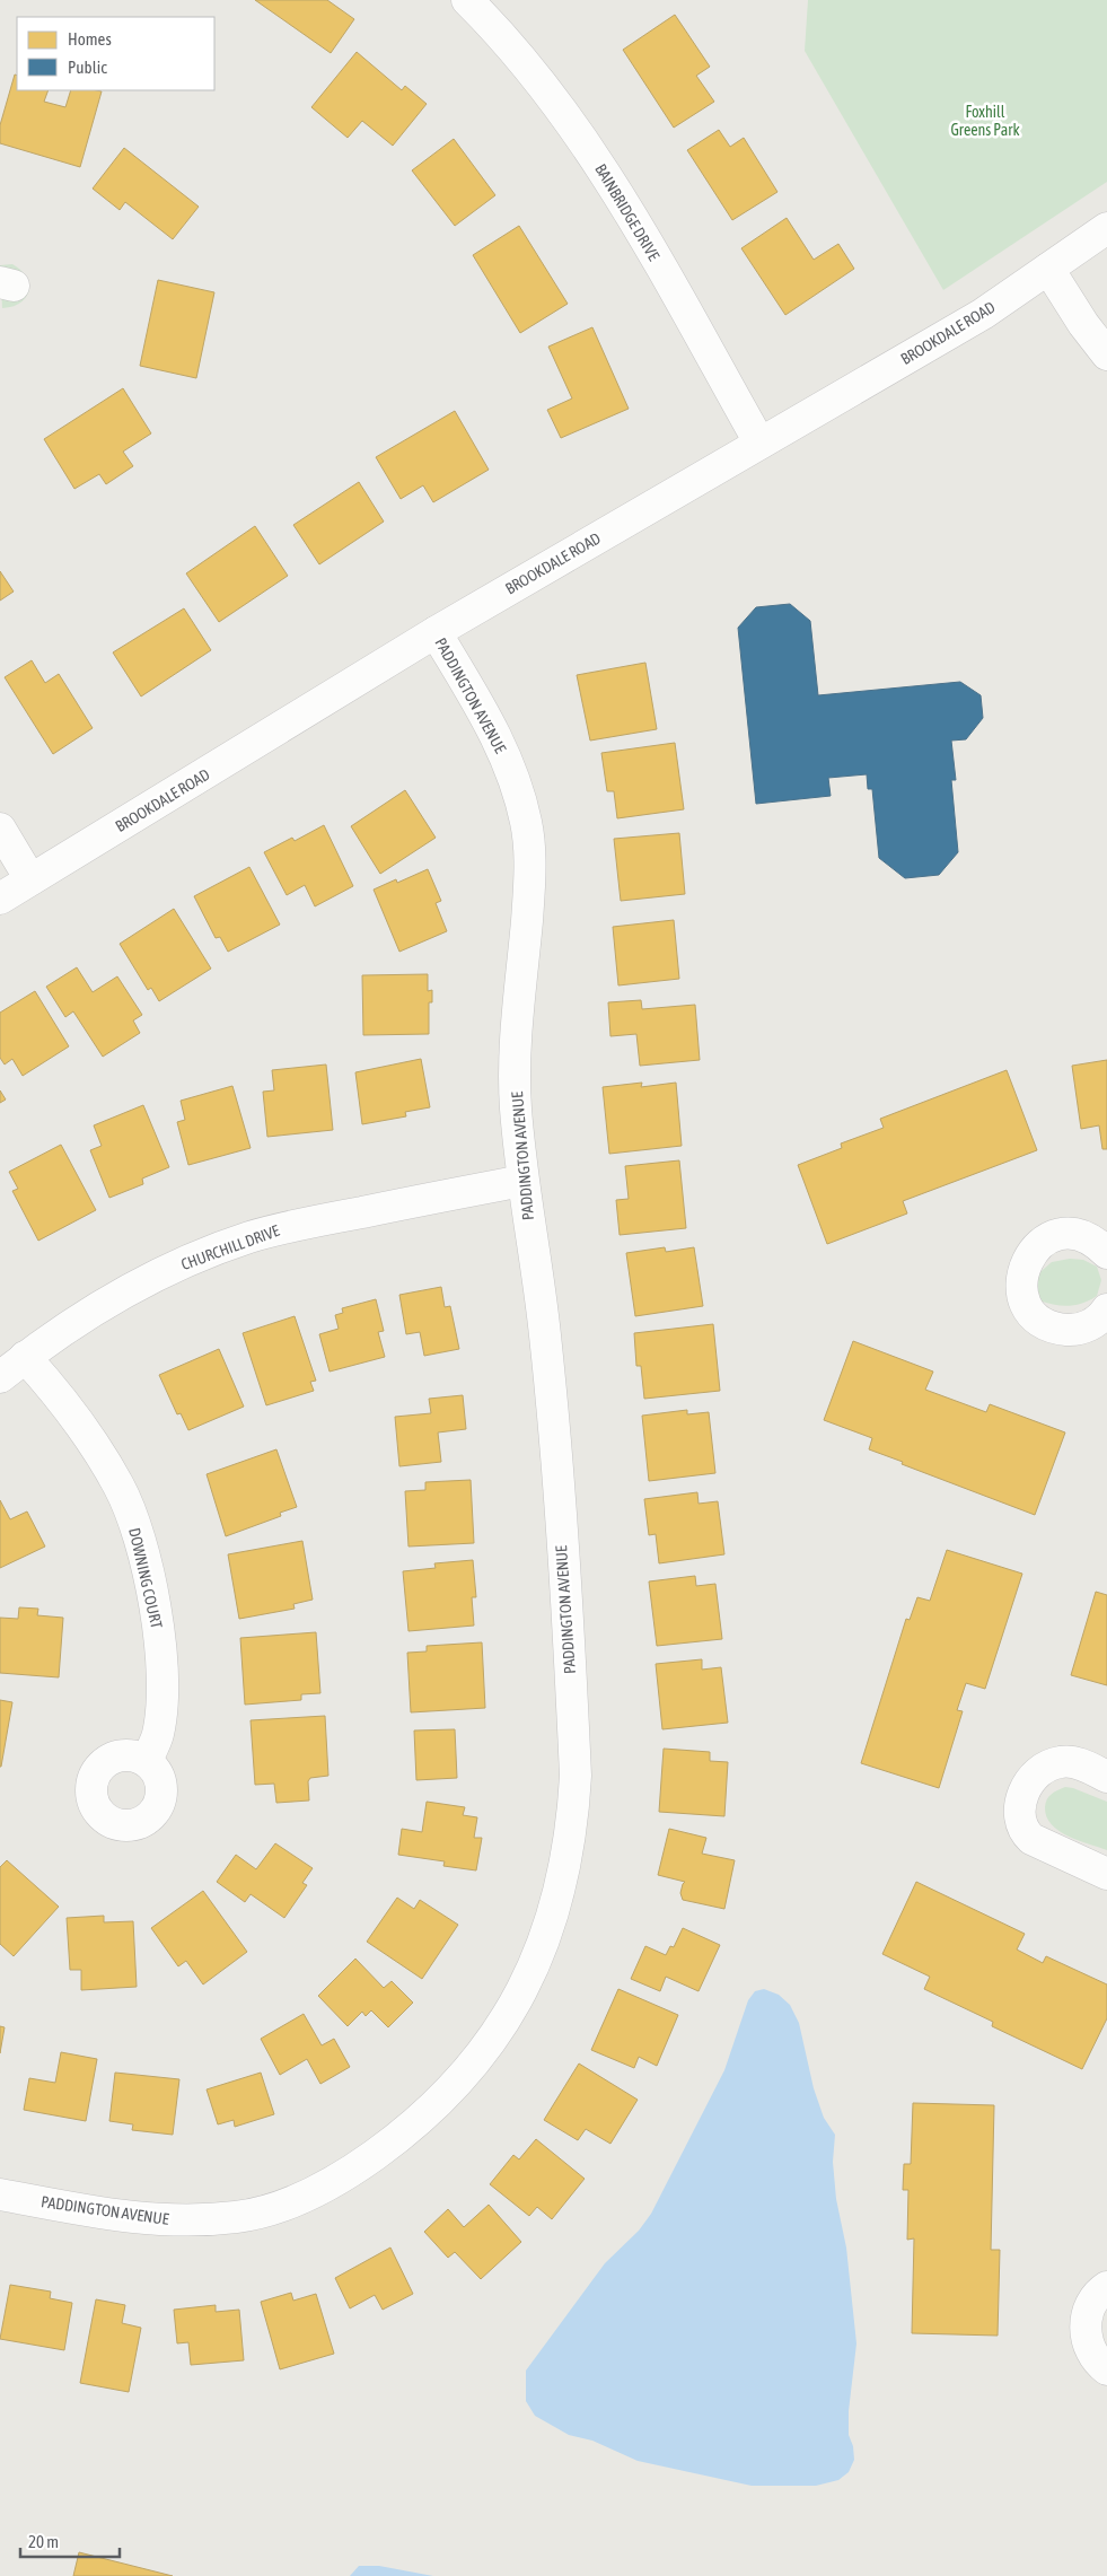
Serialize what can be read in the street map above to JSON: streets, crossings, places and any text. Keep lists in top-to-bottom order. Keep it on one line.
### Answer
{"streets":{"street":["BAINBRIDGE DRIVE","BROOKDALE ROAD","PADDINGTON AVENUE","CHURCHILL DRIVE","DOWNING COURT"]},"crossings":[["BAINBRIDGE DRIVE","BROOKDALE ROAD"],["BROOKDALE ROAD","PADDINGTON AVENUE"],["PADDINGTON AVENUE","CHURCHILL DRIVE"],["CHURCHILL DRIVE","DOWNING COURT"]],"parks":["Foxhill Greens Park"],"legend":["Homes","Public"],"scale_bar":"20 m"}
